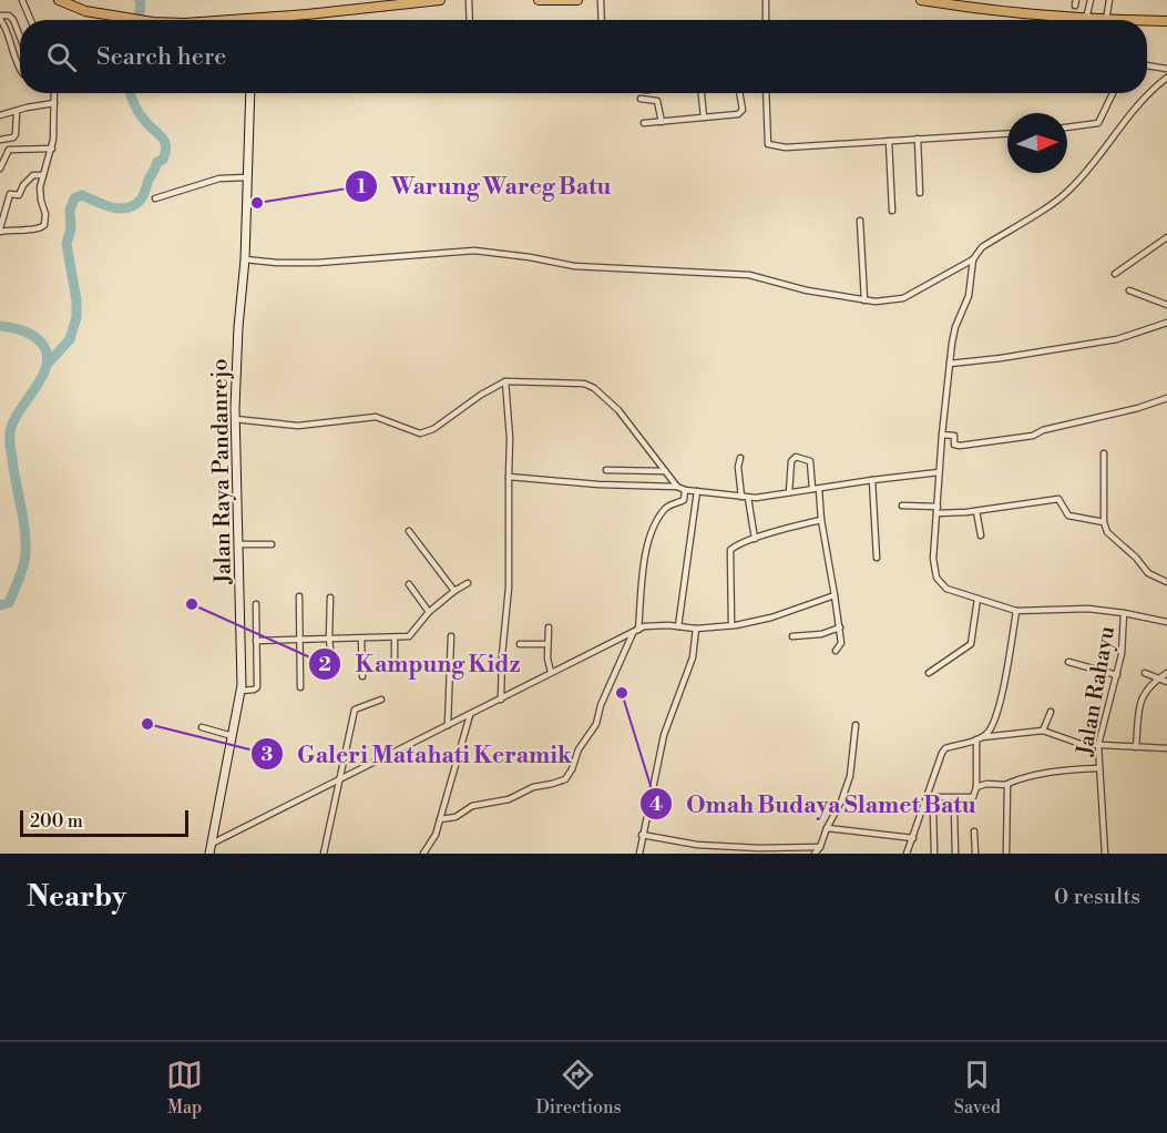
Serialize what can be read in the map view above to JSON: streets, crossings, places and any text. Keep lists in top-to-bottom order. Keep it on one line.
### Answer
{"streets":{"main road":["Jalan Raya Pandanrejo"],"street":["Jalan Rahayu"]},"places":["Warung Wareg Batu","Kampung Kidz","Omah Budaya Slamet Batu","Galeri Matahati Keramik"],"scale_bar":"200 m","north":"right","page":{"search":"Search here","scale":"200 m","heading":["Nearby","0 results"],"nav":["Map","Directions","Saved"]}}
